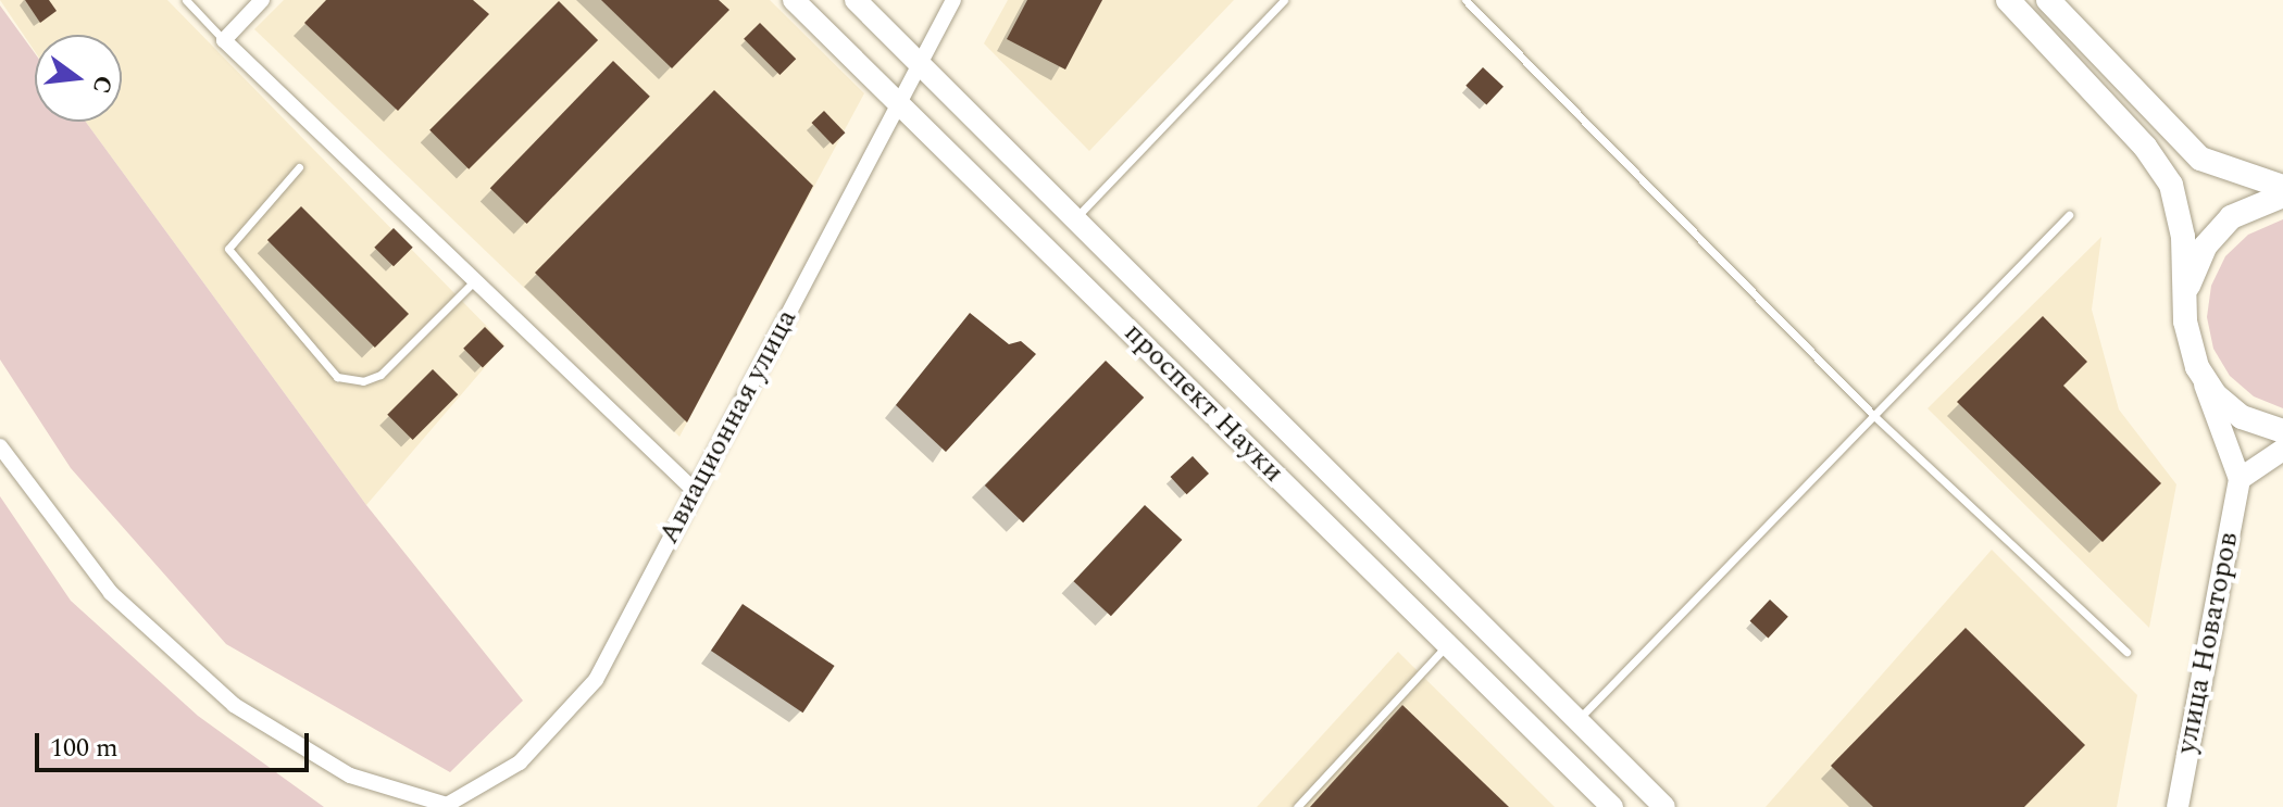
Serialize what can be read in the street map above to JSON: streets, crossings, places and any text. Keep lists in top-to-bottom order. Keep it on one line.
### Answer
{"streets":{"street":["проспект Науки","Авиационная улица","улица Новаторов"]},"crossings":[["проспект Науки","Авиационная улица"]],"scale_bar":"100 m","north":"right"}
